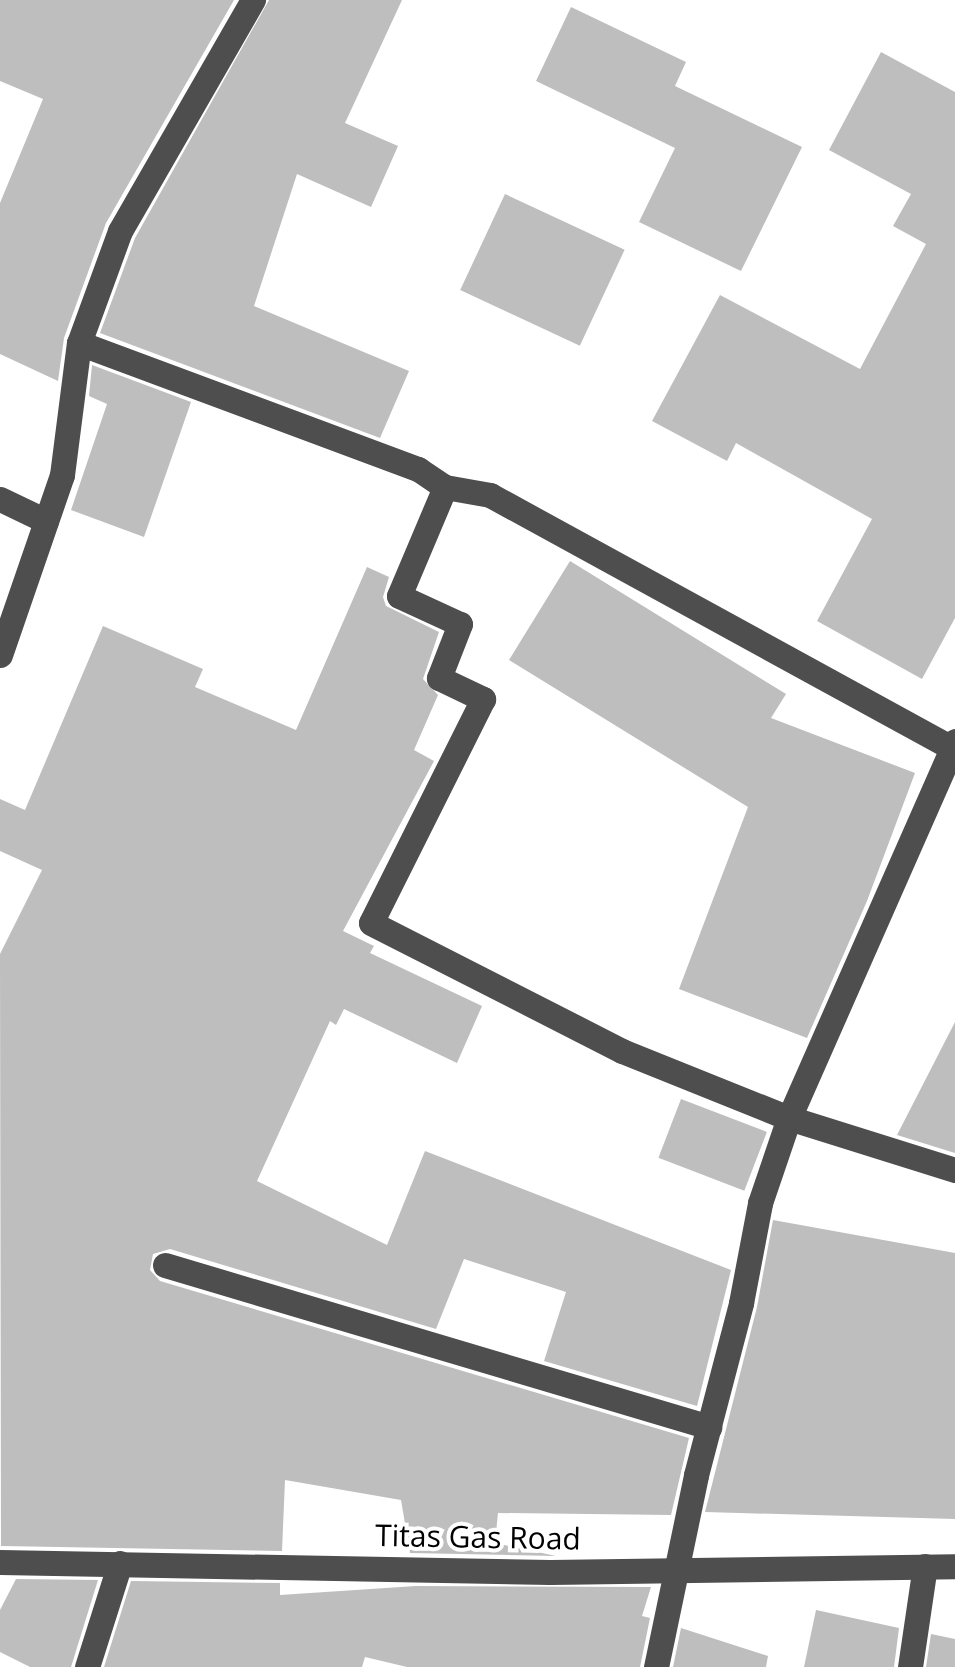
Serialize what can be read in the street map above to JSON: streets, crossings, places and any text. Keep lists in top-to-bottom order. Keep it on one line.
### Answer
{"streets":{"street":["Titas Gas Road"]}}
